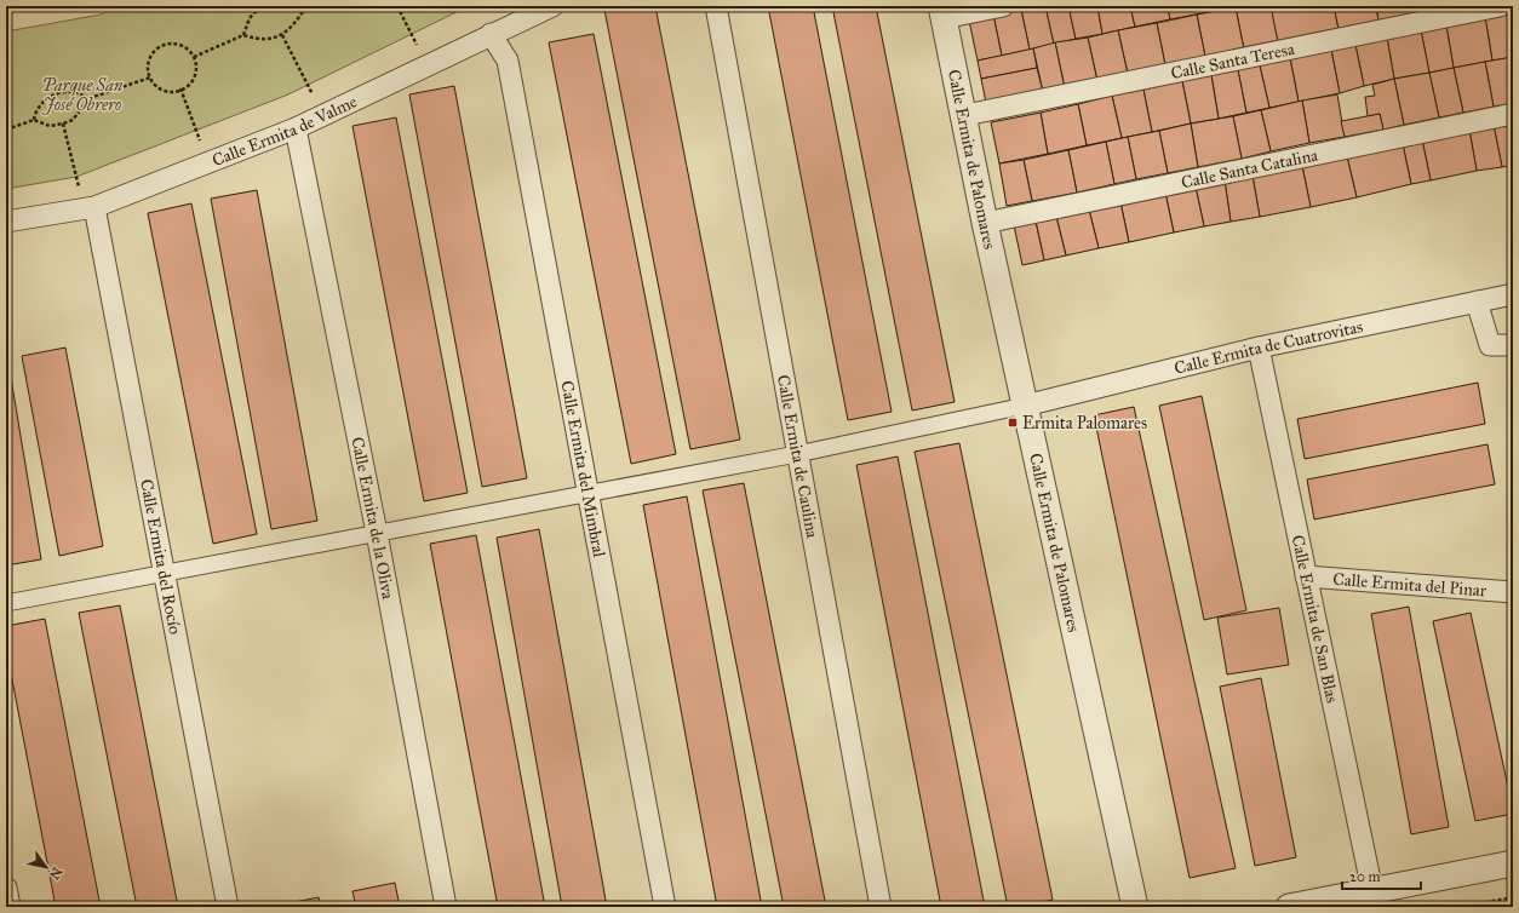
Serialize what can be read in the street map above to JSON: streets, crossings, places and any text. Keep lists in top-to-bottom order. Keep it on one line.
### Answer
{"streets":{"street":["Calle Santa Teresa","Calle Ermita de Valme","Calle Ermita de Palomares","Calle Santa Catalina","Calle Ermita de Cuatrovitas","Calle Ermita de Caulina","Calle Ermita del Mimbral","Calle Ermita de la Oliva","Calle Ermita del Rocío","Calle Ermita del Pinar","Calle Ermita de San Blas"]},"crossings":[["Calle Santa Teresa","Calle Ermita de Palomares"],["Calle Ermita de Valme","Calle Ermita del Mimbral"],["Calle Ermita de Valme","Calle Ermita de la Oliva"],["Calle Ermita de Valme","Calle Ermita del Rocío"],["Calle Ermita de Palomares","Calle Santa Catalina"],["Calle Ermita de Palomares","Calle Ermita de Cuatrovitas"],["Calle Ermita de Cuatrovitas","Calle Ermita de San Blas"],["Calle Ermita del Pinar","Calle Ermita de San Blas"]],"parks":["Parque San José Obrero"],"places":{"transit":["Ermita Palomares"]},"scale_bar":"20 m","north":"bottom right"}
